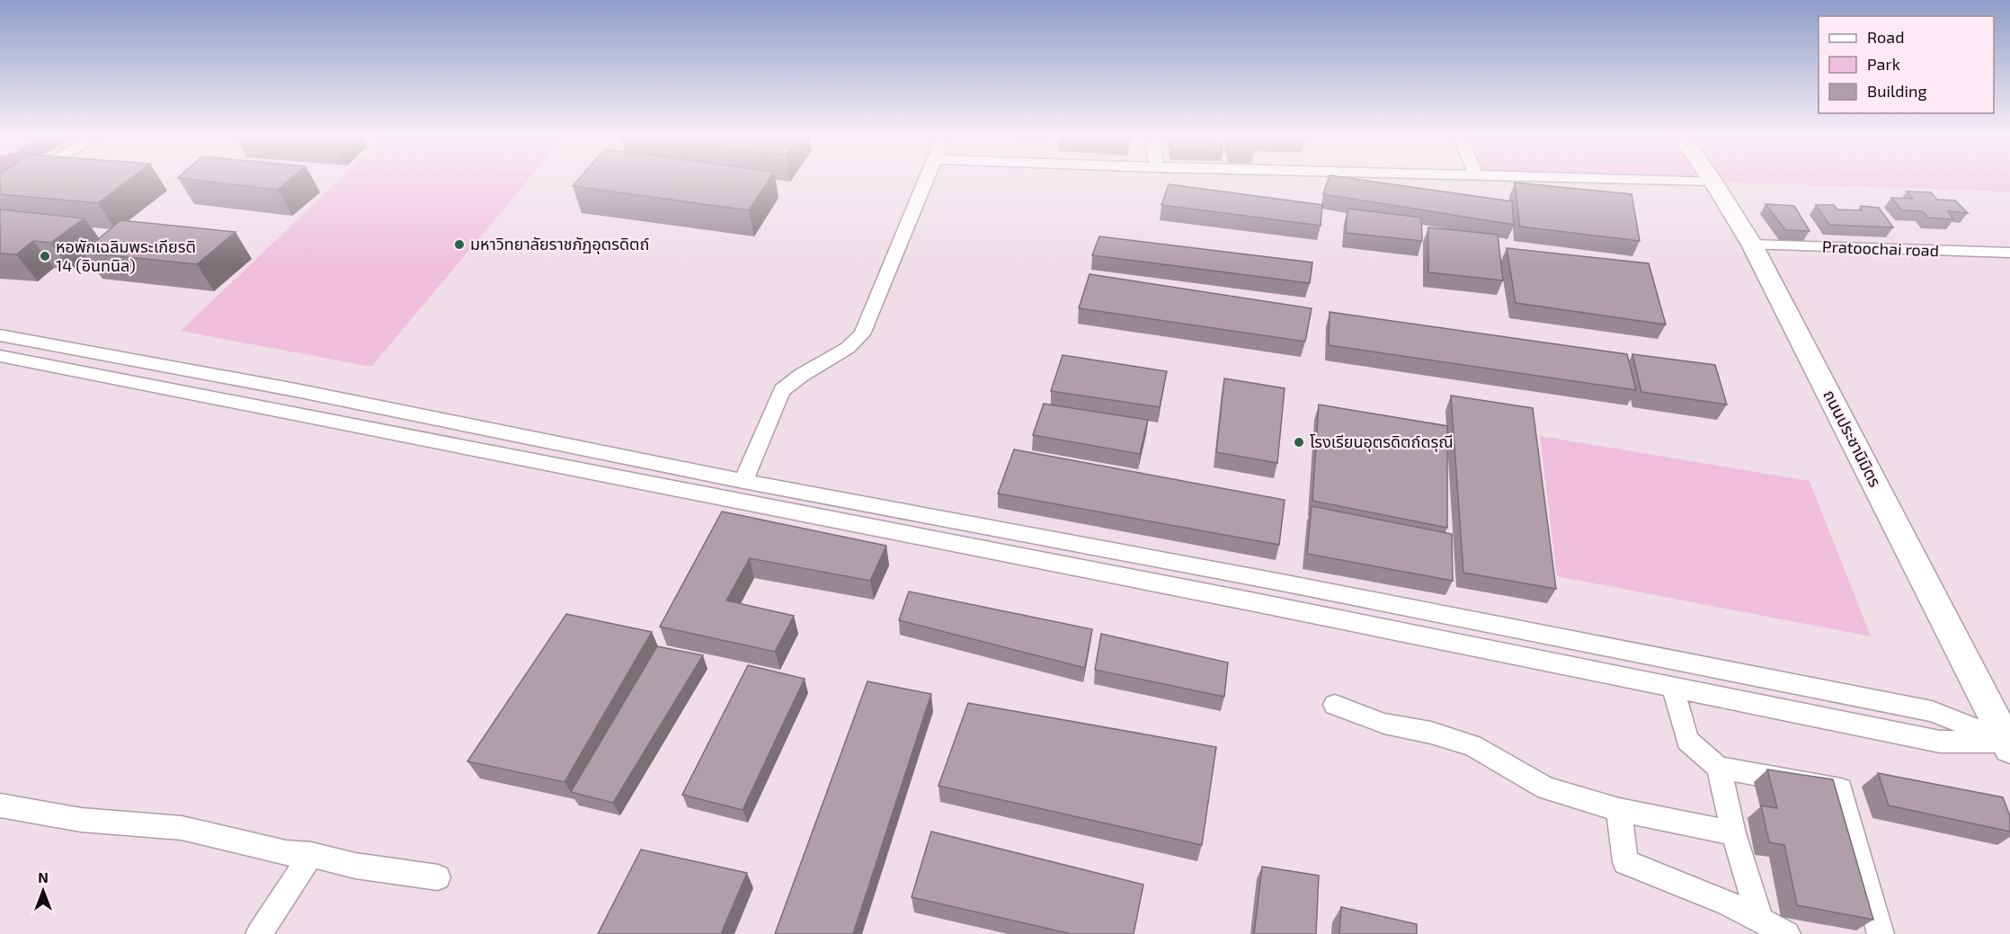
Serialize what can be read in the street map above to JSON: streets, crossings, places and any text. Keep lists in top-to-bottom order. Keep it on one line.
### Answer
{"streets":{"main road":["ถนนประชานิมิตร"],"street":["Pratoochai road"]},"crossings":[["Pratoochai road","ถนนประชานิมิตร"]],"places":["มหาวิทยาลัยราชภัฏอุตรดิตถ์","หอพักเฉลิมพระเกียรติ 14 (อินทนิล)","โรงเรียนอุตรดิตถ์ดรุณี"],"legend":["Road","Park","Building"],"north":"top"}
